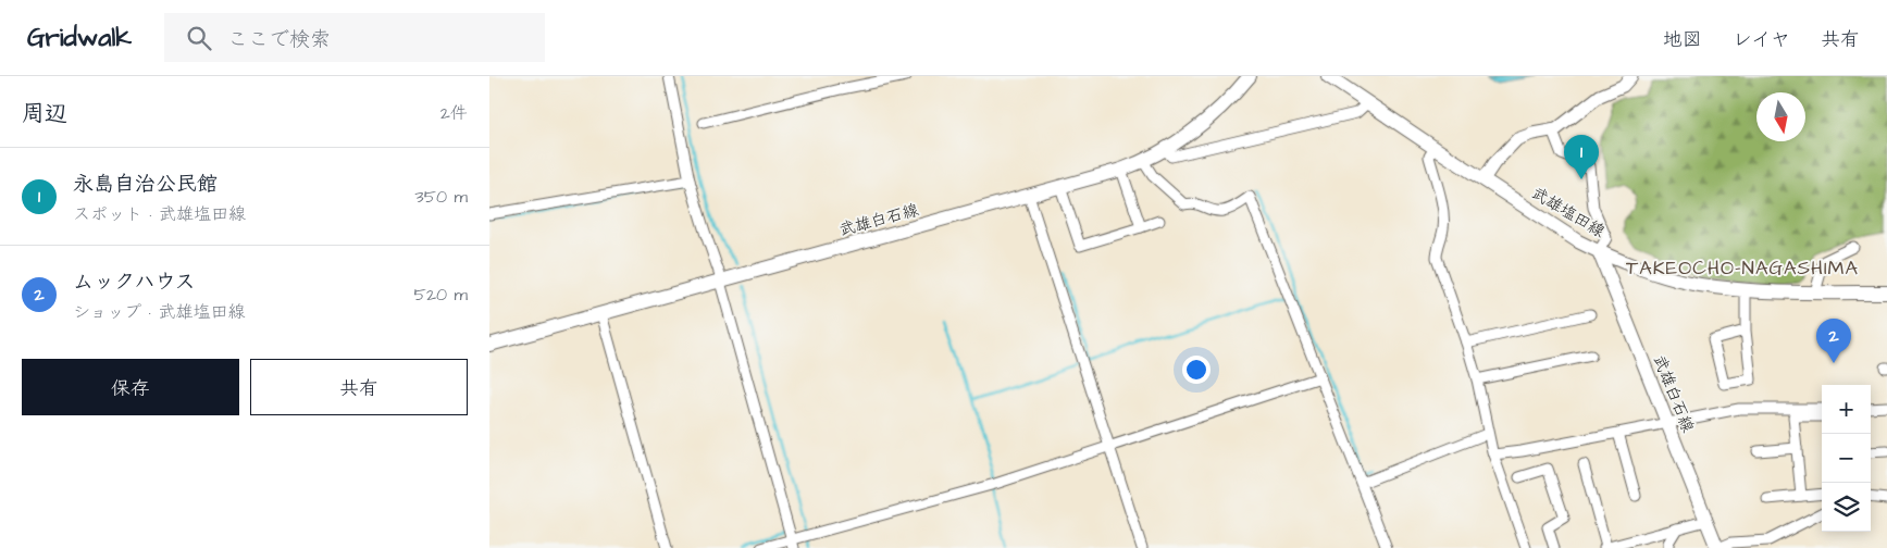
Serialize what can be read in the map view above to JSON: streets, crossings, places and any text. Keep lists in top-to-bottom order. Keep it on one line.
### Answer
{"streets":{"main road":["武雄塩田線","武雄白石線"]},"crossings":[["武雄塩田線","武雄白石線"]],"districts":["TAKEOCHO-NAGASHIMA"],"north":"bottom","page":{"header":"Gridwalk","search":"ここで検索","nav":["地図","レイヤ","共有"],"heading":["周辺","2件"],"pins":["1","2"],"list":[{"mark":"1","name":"永島自治公民館","note":"スポット · 武雄塩田線","value":"350 m"},{"mark":"2","name":"ムックハウス","note":"ショップ · 武雄塩田線","value":"520 m"}],"buttons":["保存","共有"],"map_buttons":["+","−"]}}
